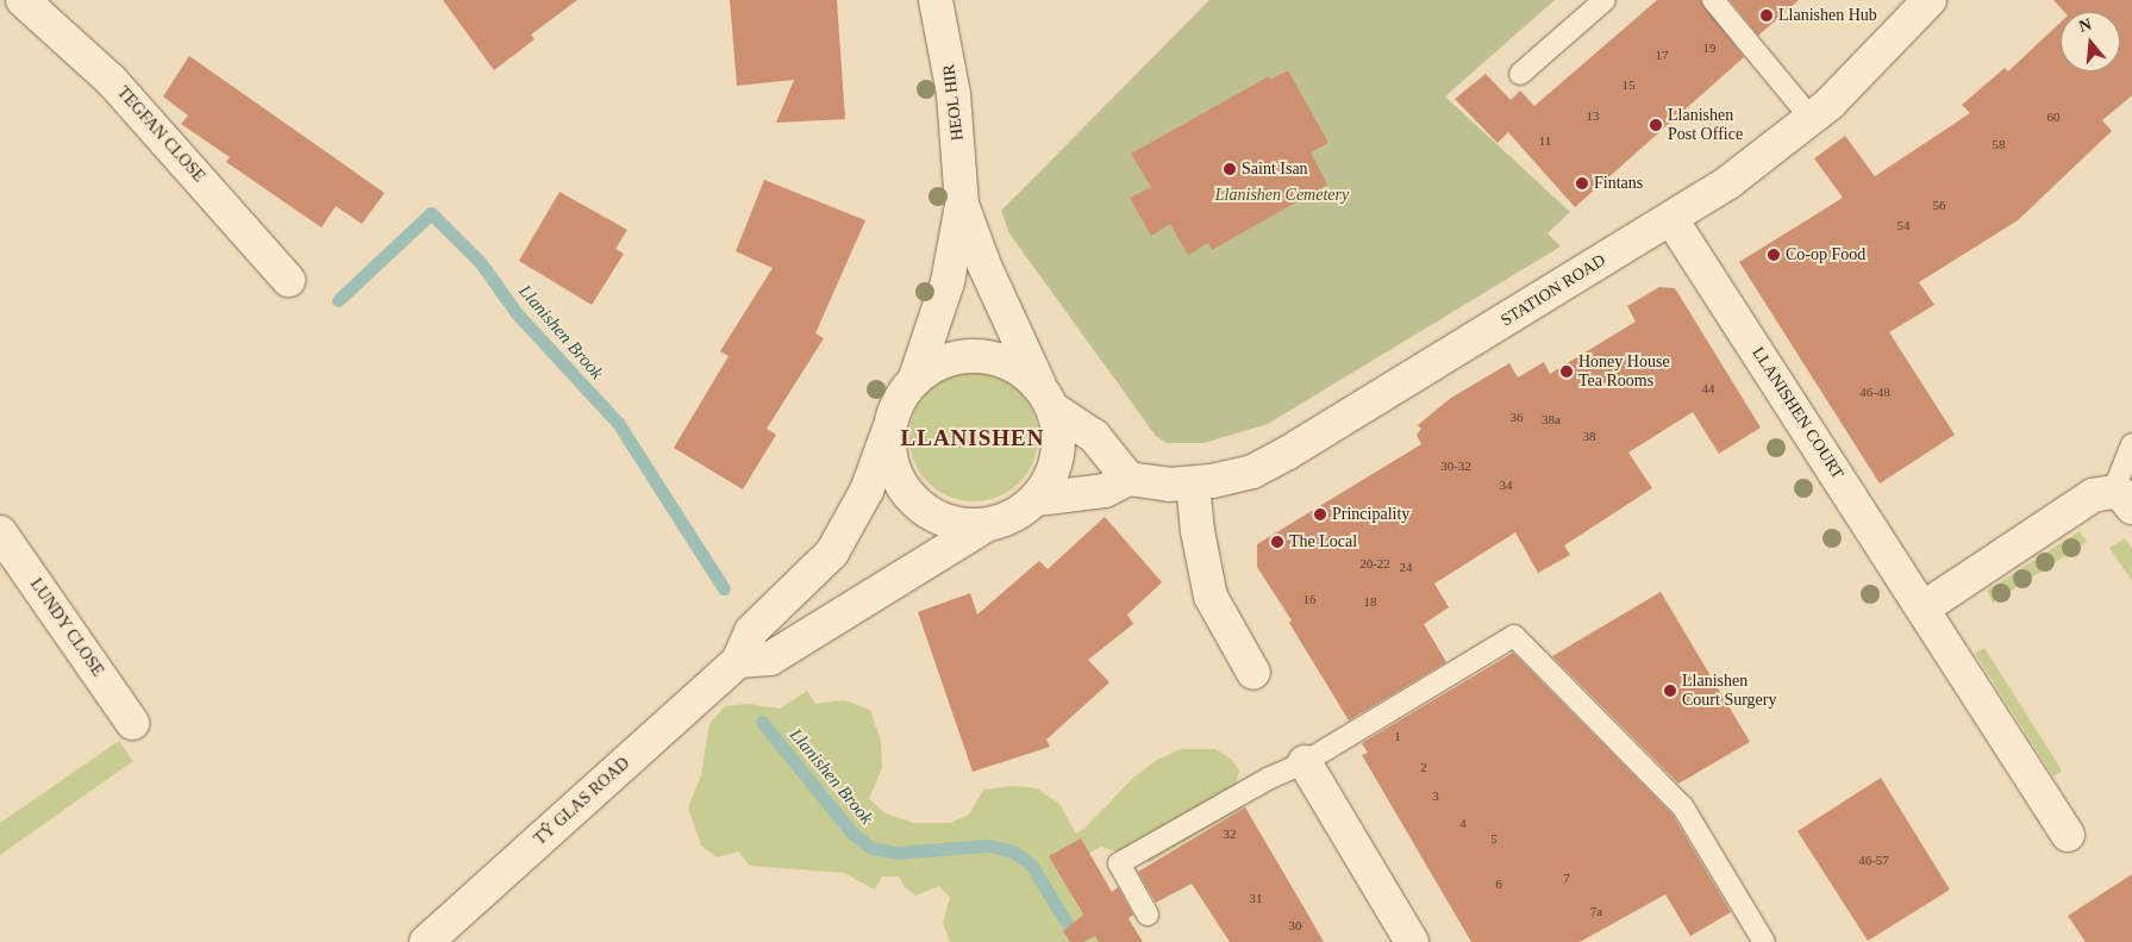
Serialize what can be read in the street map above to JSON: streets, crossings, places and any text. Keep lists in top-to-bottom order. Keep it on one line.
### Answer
{"streets":{"main road":["HEOL HIR","TEGFAN CLOSE","STATION ROAD","LLANISHEN COURT","LUNDY CLOSE","TŶ GLAS ROAD"]},"crossings":[["HEOL HIR","STATION ROAD"],["HEOL HIR","TŶ GLAS ROAD"],["STATION ROAD","LLANISHEN COURT"],["STATION ROAD","TŶ GLAS ROAD"]],"districts":["LLANISHEN"],"water":["Llanishen Brook"],"parks":["Llanishen Cemetery"],"places":["Llanishen Hub","Llanishen Post Office","Saint Isan","Fintans","Co-op Food","Honey House Tea Rooms","Principality","The Local","Llanishen Court Surgery"],"house_numbers":["19","17","15","13","60","11","58","56","54","44","46-48","36","38a","38","30-32","34","20-22","24","16","18","1","2","3","4","32","5","46-57","7","6","31","7a","30"],"north":"top"}
